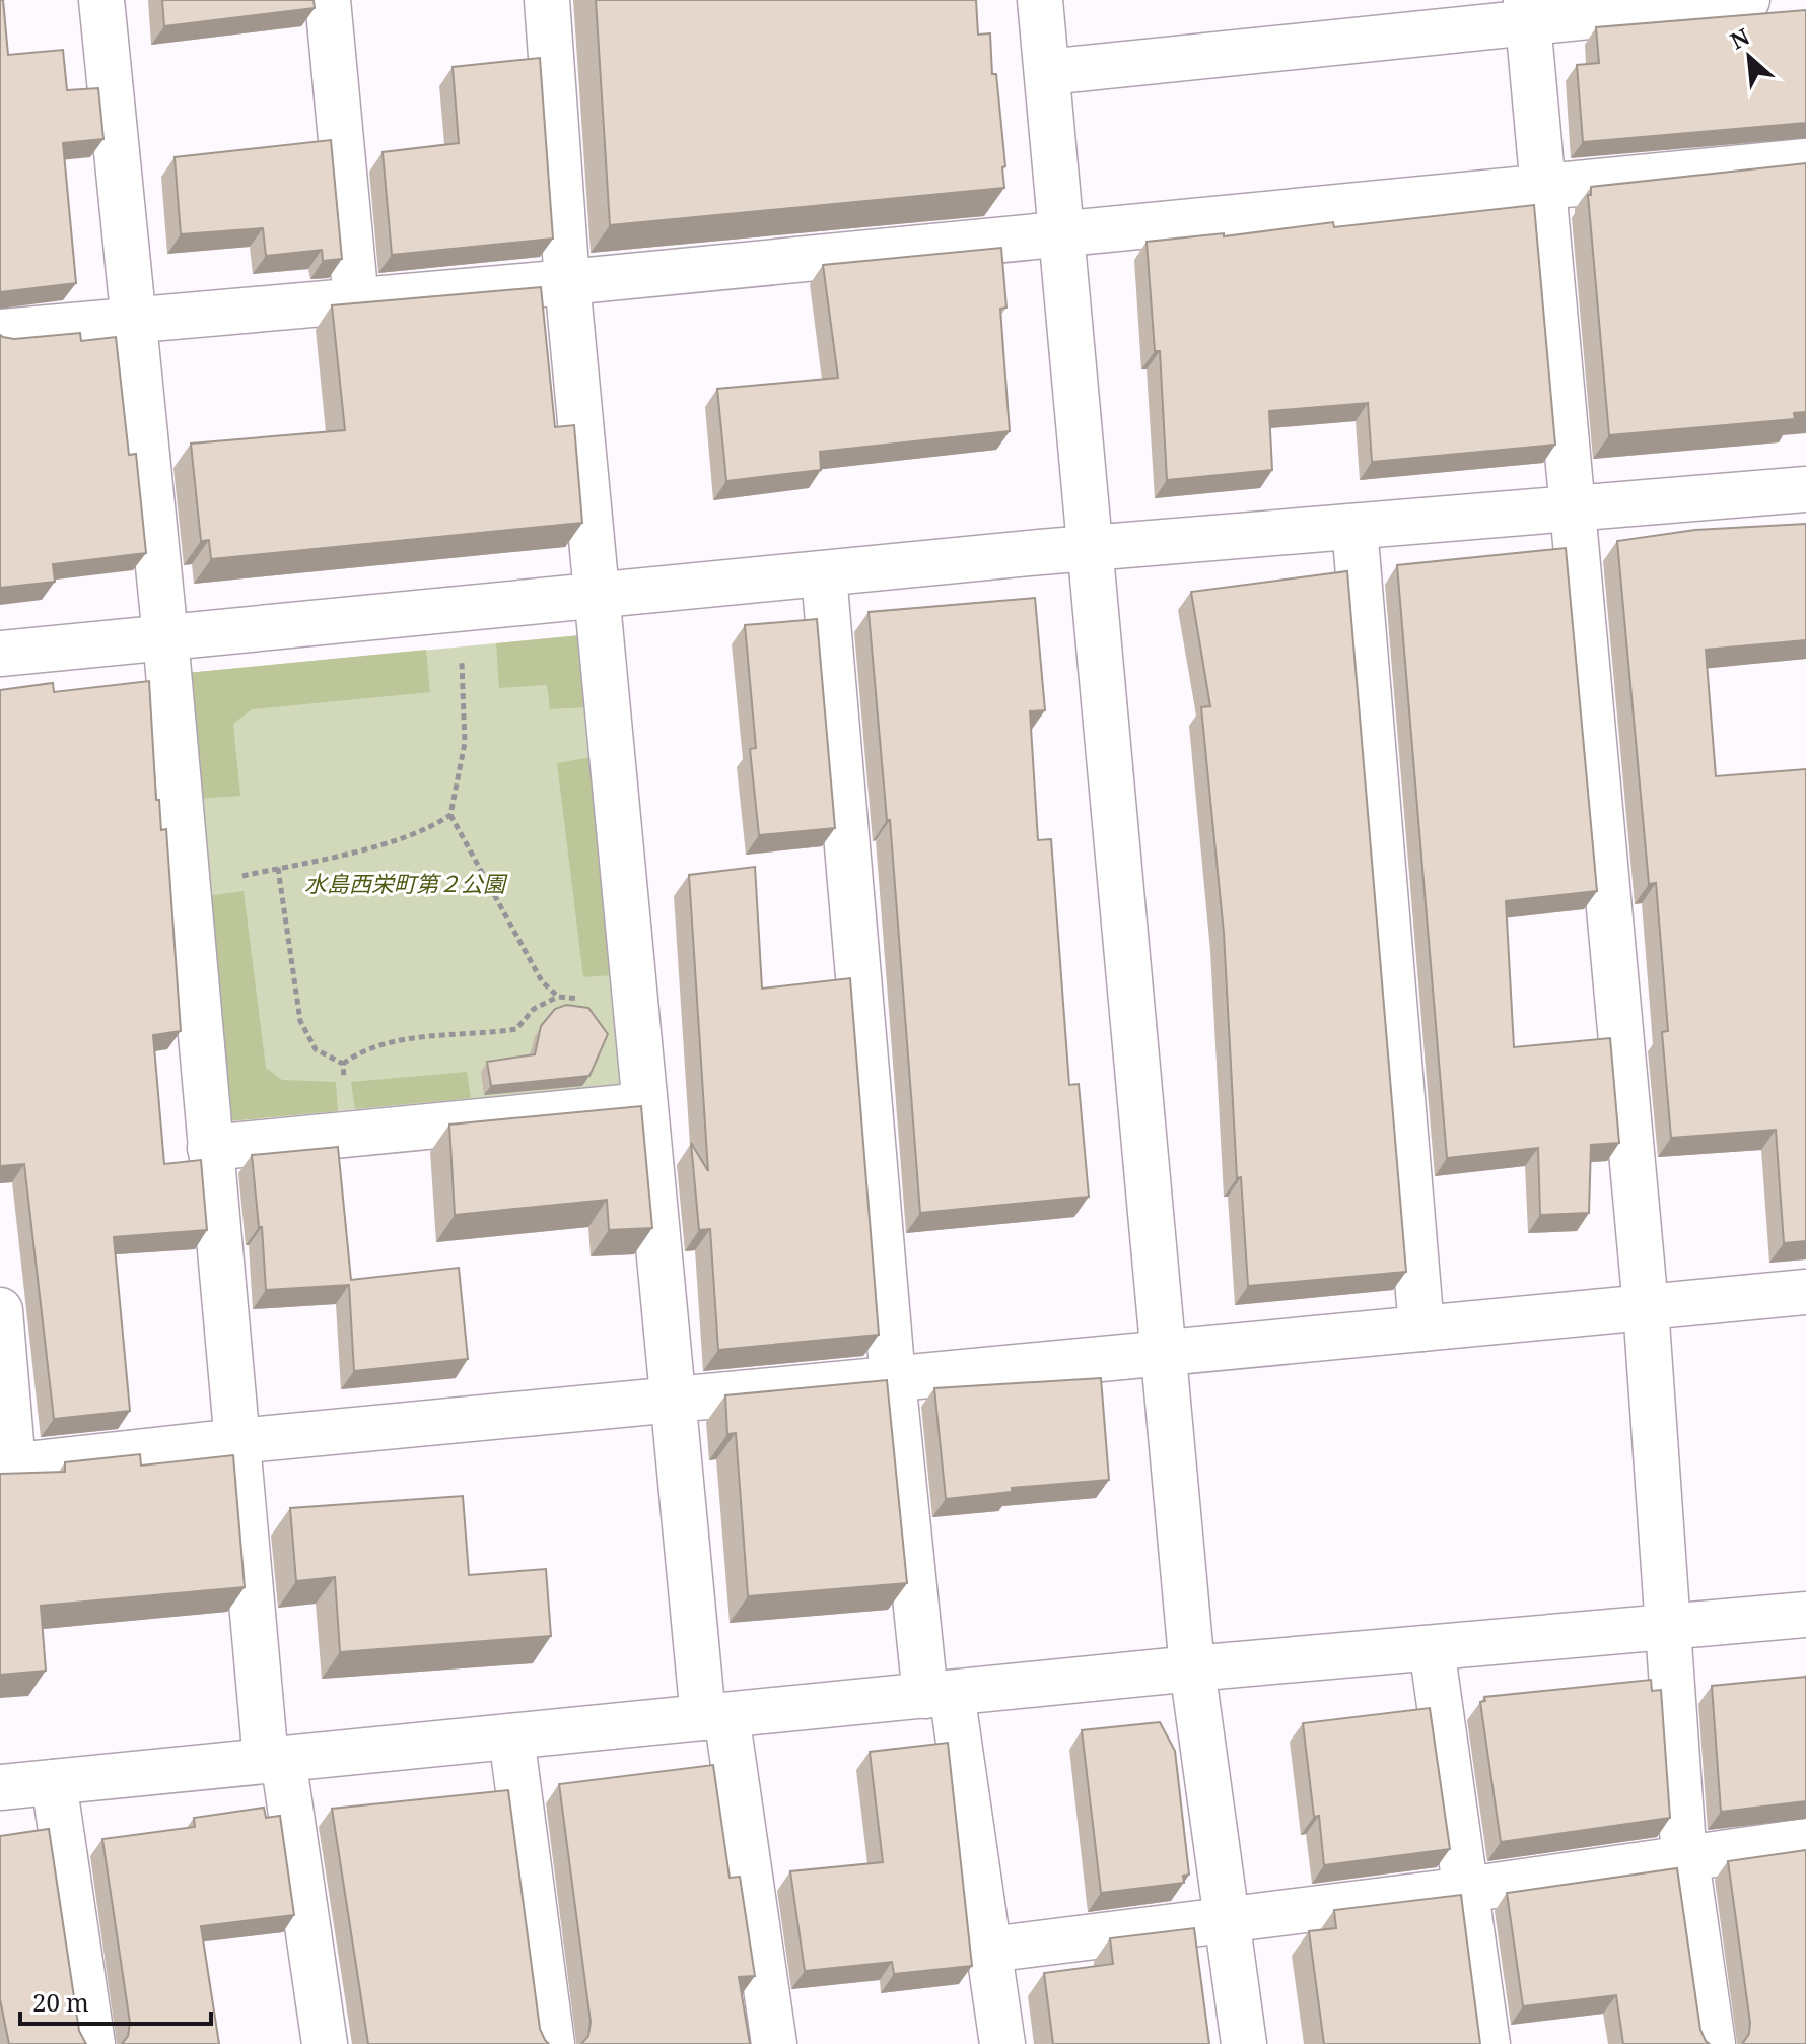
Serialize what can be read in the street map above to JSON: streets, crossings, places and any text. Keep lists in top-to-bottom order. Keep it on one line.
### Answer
{"parks":["水島西栄町第２公園"],"scale_bar":"20 m","north":"top left"}
